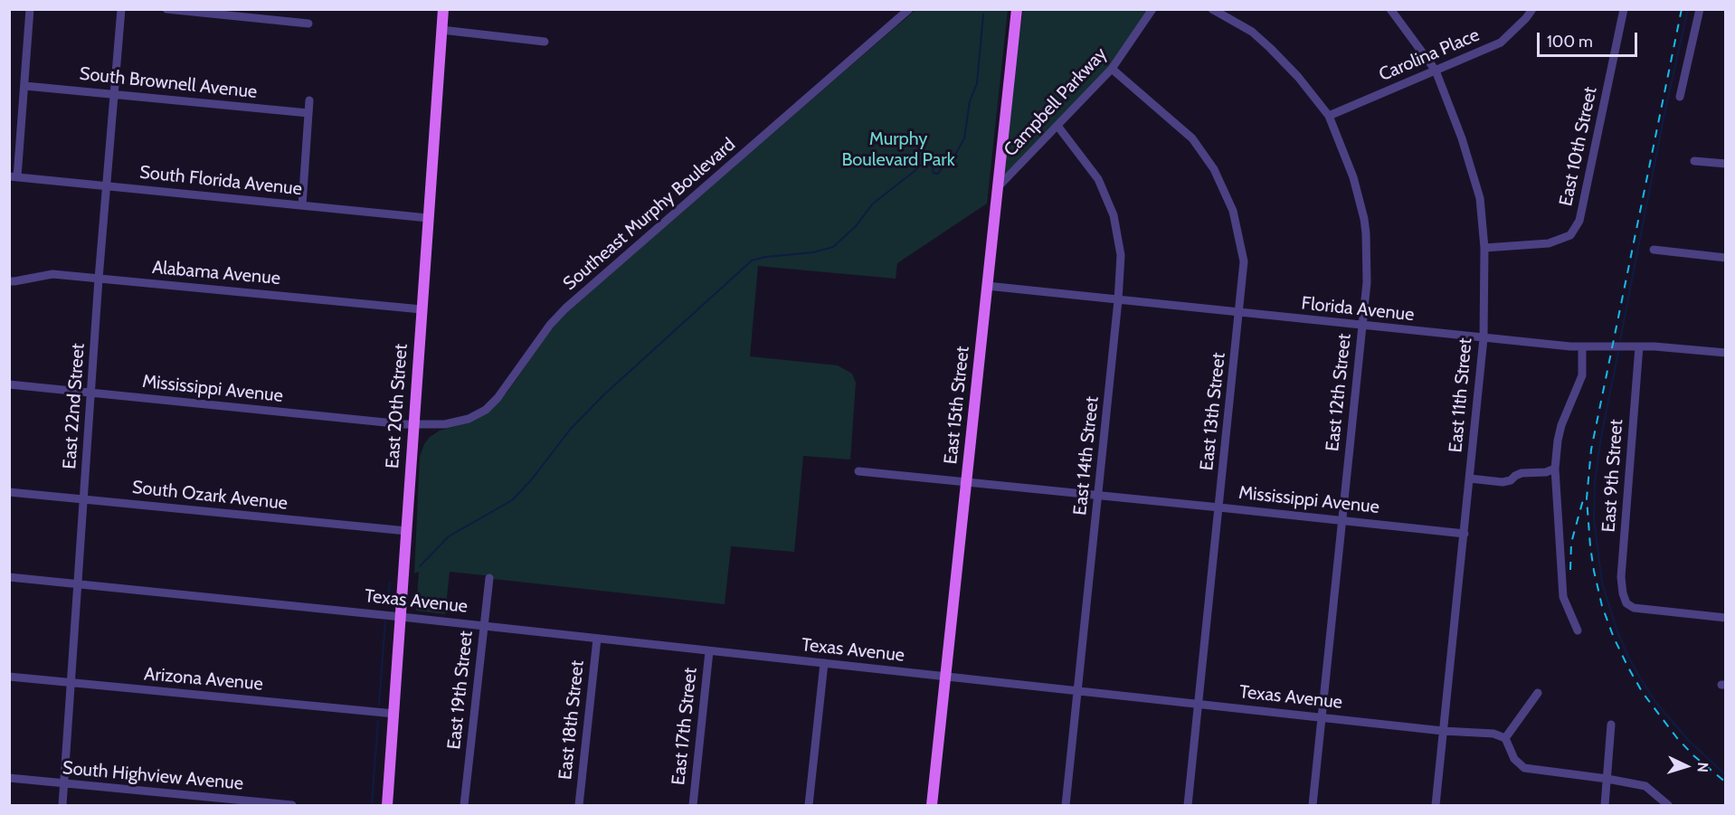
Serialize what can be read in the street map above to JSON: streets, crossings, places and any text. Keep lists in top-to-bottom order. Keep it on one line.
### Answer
{"streets":{"main road":["East 15th Street","East 20th Street"],"street":["Carolina Place","South Brownell Avenue","Campbell Parkway","East 10th Street","South Florida Avenue","Southeast Murphy Boulevard","Alabama Avenue","Florida Avenue","Mississippi Avenue","East 12th Street","East 11th Street","East 22nd Street","East 13th Street","East 14th Street","East 9th Street","South Ozark Avenue","Texas Avenue","Arizona Avenue","East 19th Street","East 18th Street","East 17th Street","South Highview Avenue"]},"crossings":[["Carolina Place","East 12th Street"],["Carolina Place","East 11th Street"],["South Brownell Avenue","East 22nd Street"],["Campbell Parkway","East 15th Street"],["Campbell Parkway","East 13th Street"],["Campbell Parkway","East 14th Street"],["East 10th Street","East 11th Street"],["South Florida Avenue","East 22nd Street"],["South Florida Avenue","East 20th Street"],["Southeast Murphy Boulevard","Mississippi Avenue"],["Southeast Murphy Boulevard","East 20th Street"],["Alabama Avenue","East 22nd Street"],["Alabama Avenue","East 20th Street"],["Florida Avenue","East 12th Street"],["Florida Avenue","East 11th Street"],["Florida Avenue","East 15th Street"],["Florida Avenue","East 13th Street"],["Florida Avenue","East 14th Street"],["Florida Avenue","East 9th Street"],["Mississippi Avenue","East 12th Street"],["Mississippi Avenue","East 11th Street"],["Mississippi Avenue","East 15th Street"],["Mississippi Avenue","East 22nd Street"],["Mississippi Avenue","East 20th Street"],["Mississippi Avenue","East 13th Street"],["Mississippi Avenue","East 14th Street"],["East 12th Street","Texas Avenue"],["East 11th Street","Texas Avenue"],["East 15th Street","Texas Avenue"],["East 22nd Street","South Ozark Avenue"],["East 22nd Street","Texas Avenue"],["East 22nd Street","Arizona Avenue"],["East 22nd Street","South Highview Avenue"],["East 20th Street","South Ozark Avenue"],["East 20th Street","Texas Avenue"],["East 20th Street","Arizona Avenue"],["East 13th Street","Texas Avenue"],["East 14th Street","Texas Avenue"],["Texas Avenue","East 19th Street"],["Texas Avenue","East 18th Street"],["Texas Avenue","East 17th Street"]],"parks":["Murphy Boulevard Park"],"scale_bar":"100 m","north":"right"}
